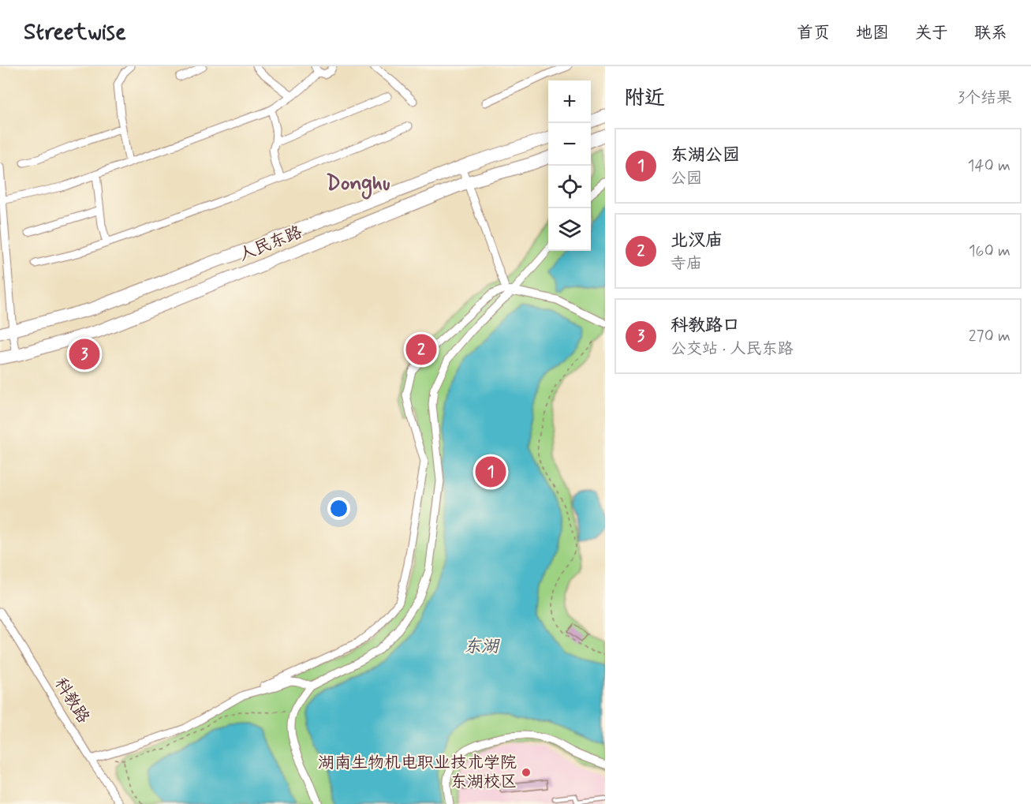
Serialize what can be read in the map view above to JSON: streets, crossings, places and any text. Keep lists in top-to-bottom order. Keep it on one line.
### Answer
{"streets":{"main road":["人民东路"],"street":["科教路"]},"districts":["Donghu"],"water":["东湖"],"places":["湖南生物机电职业技术学院 东湖校区"],"page":{"header":"Streetwise","nav":["首页","地图","关于","联系"],"heading":["附近","3个结果"],"map_buttons":["+","−"],"list":[{"mark":"1","name":"东湖公园","note":"公园","value":"140 m"},{"mark":"2","name":"北汊庙","note":"寺庙","value":"160 m"},{"mark":"3","name":"科教路口","note":"公交站 · 人民东路","value":"270 m"}],"pins":["2","3","1"]}}
